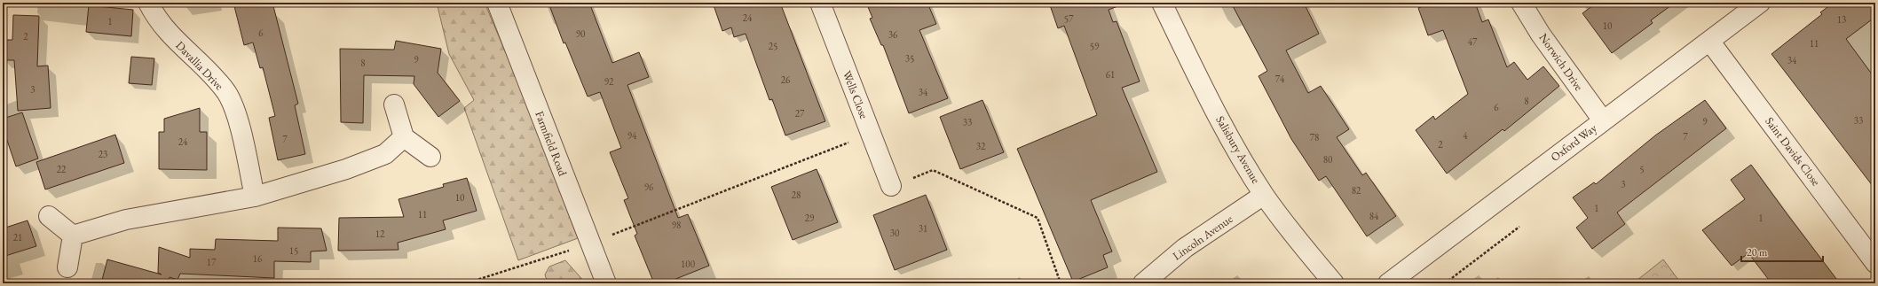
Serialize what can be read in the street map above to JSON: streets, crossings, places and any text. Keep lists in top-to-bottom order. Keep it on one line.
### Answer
{"streets":{"street":["Norwich Drive","Davallia Drive","Wells Close","Oxford Way","Farmfield Road","Salisbury Avenue","Saint Davids Close","Lincoln Avenue"]},"crossings":[["Norwich Drive","Oxford Way"],["Oxford Way","Saint Davids Close"],["Salisbury Avenue","Lincoln Avenue"]],"house_numbers":["24","57","13","1","10","6","90","36","2","47","11","25","59","35","9","34","8","61","74","26","92","3","34","8","6","27","33","9","33","94","4","7","78","7","24","2","32","23","80","22","5","3","96","82","28","10","1","11","84","29","1","98","31","30","12","21","15","16","17","100"],"scale_bar":"20 m"}
